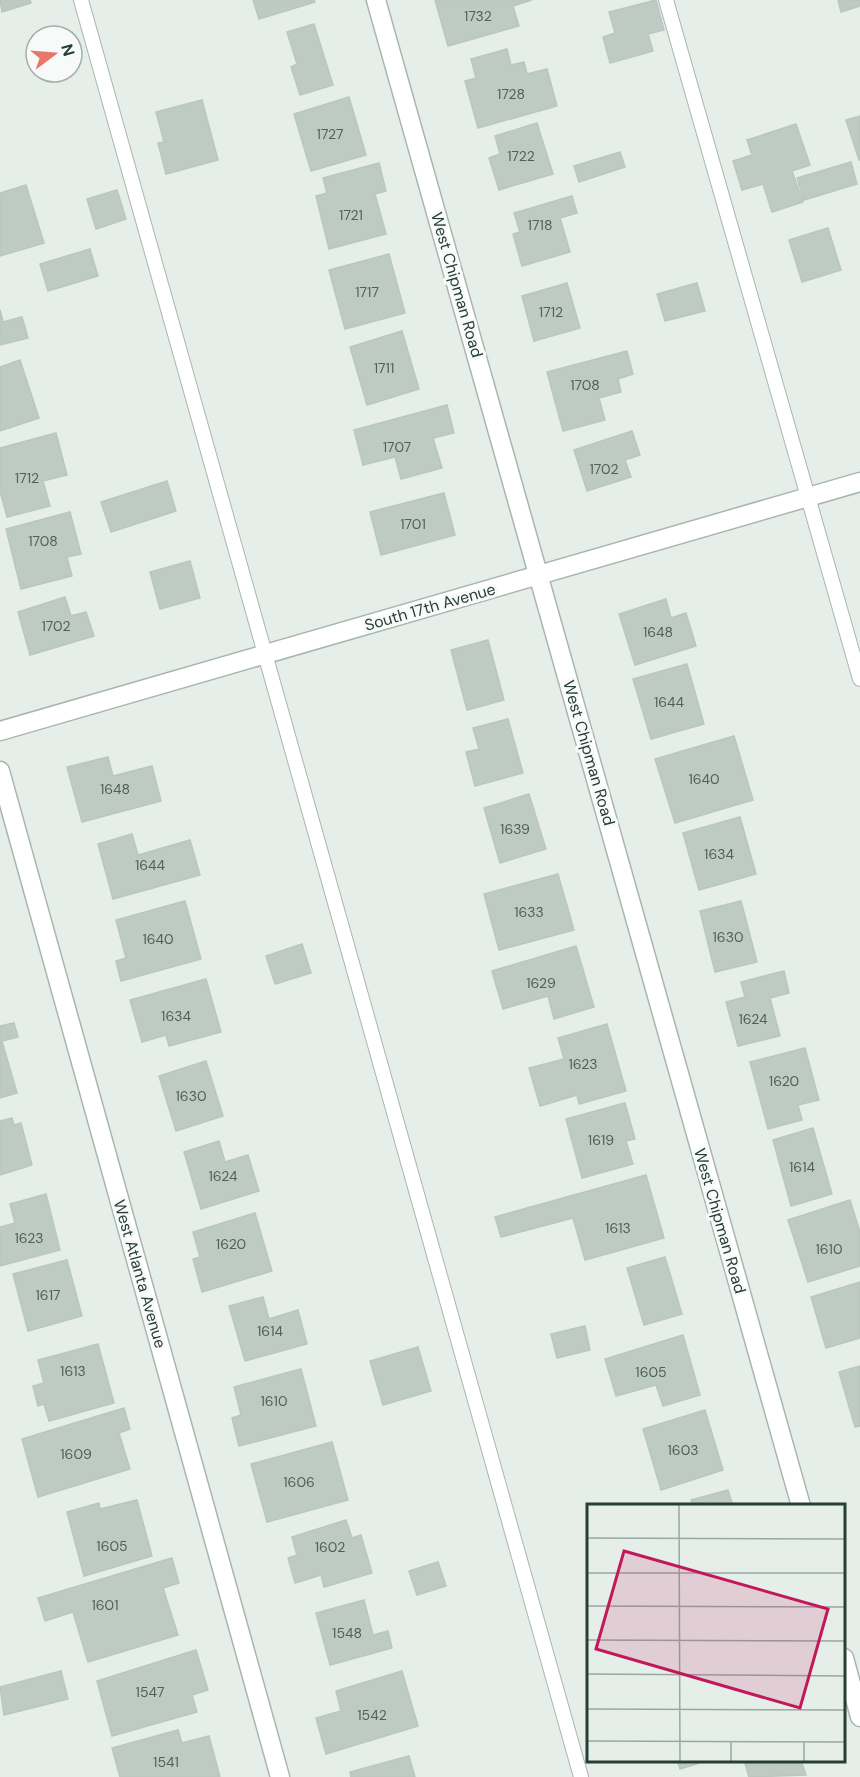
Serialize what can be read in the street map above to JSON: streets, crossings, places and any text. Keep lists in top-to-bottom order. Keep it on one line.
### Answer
{"streets":{"street":["West Chipman Road","South 17th Avenue","West Atlanta Avenue"]},"crossings":[["West Chipman Road","South 17th Avenue"]],"house_numbers":["1732","1728","1727","1722","1721","1718","1717","1712","1711","1708","1707","1702","1712","1701","1708","1702","1648","1644","1640","1648","1639","1634","1644","1633","1630","1640","1629","1634","1624","1623","1620","1630","1619","1614","1624","1613","1623","1620","1610","1617","1614","1613","1605","1610","1603","1609","1606","1605","1602","1601","1548","1547","1542","1541"],"north":"right"}
